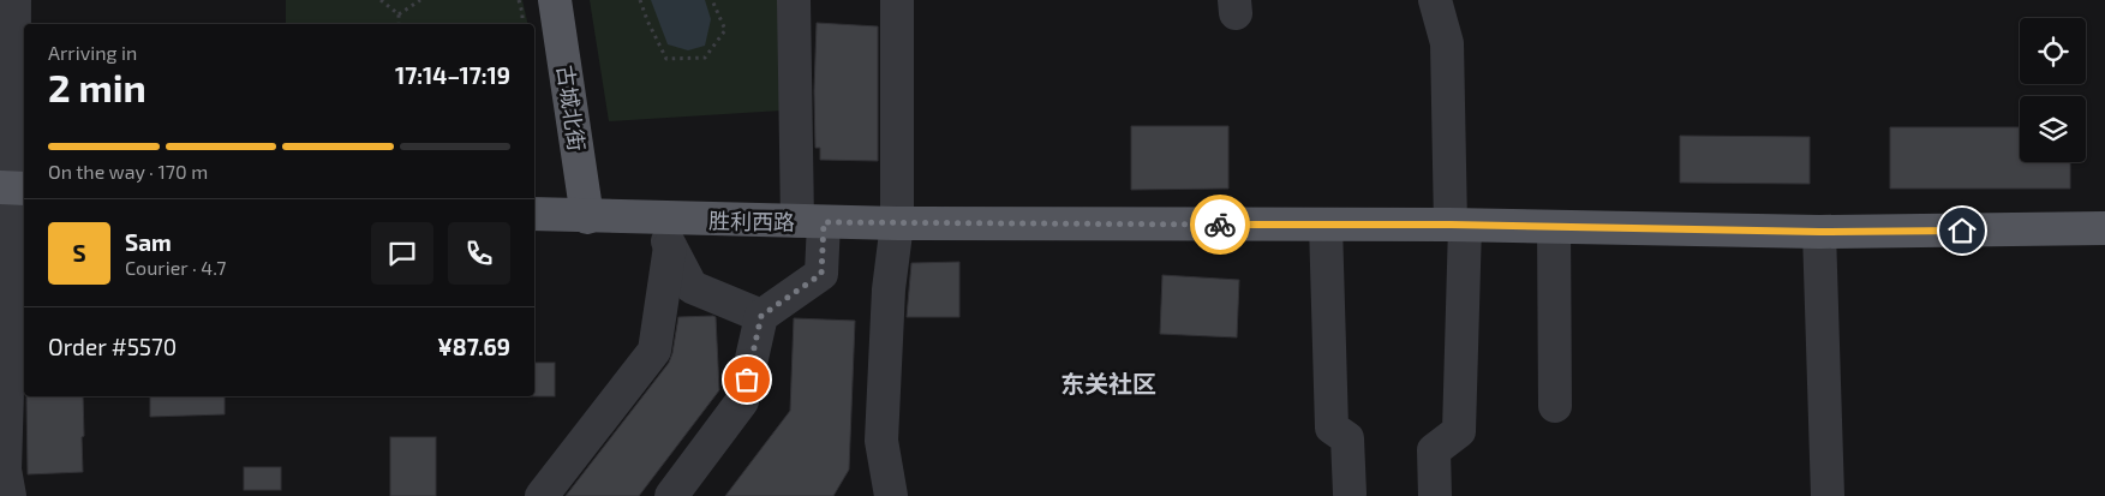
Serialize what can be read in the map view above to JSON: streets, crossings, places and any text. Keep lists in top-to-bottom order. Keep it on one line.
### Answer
{"streets":{"main road":["古城北街","胜利西路"]},"crossings":[["古城北街","胜利西路"]],"districts":["东关社区"],"page":{"heading":["2 min","Arriving in","17:14–17:19"],"panel":["Sam","Courier · 4.7","Order #5570","¥87.69"],"bar":"On the way · 170 m","round":"S"}}
